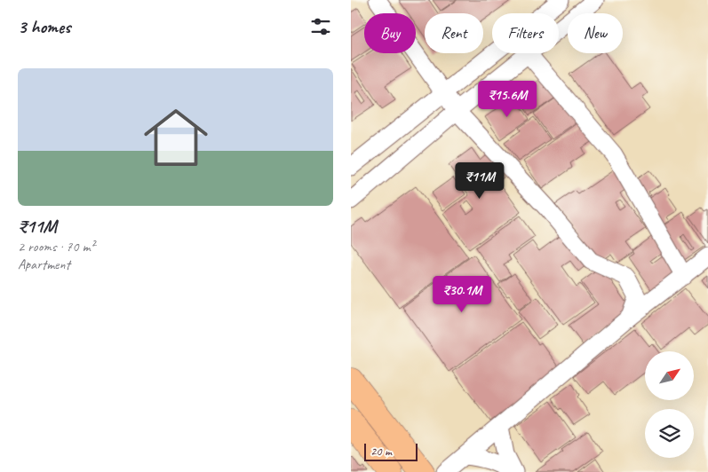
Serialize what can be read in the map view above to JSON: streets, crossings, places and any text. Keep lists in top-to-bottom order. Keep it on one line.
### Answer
{"scale_bar":"20 m","north":"top right","page":{"heading":"3 homes","chip":["Buy","Rent","Filters","New"],"list":[{"name":"₹11M","note":"2 rooms · 70 m² · Apartment"}],"price":["₹15.6M","₹11M","₹30.1M"],"scale":"20 m"}}
